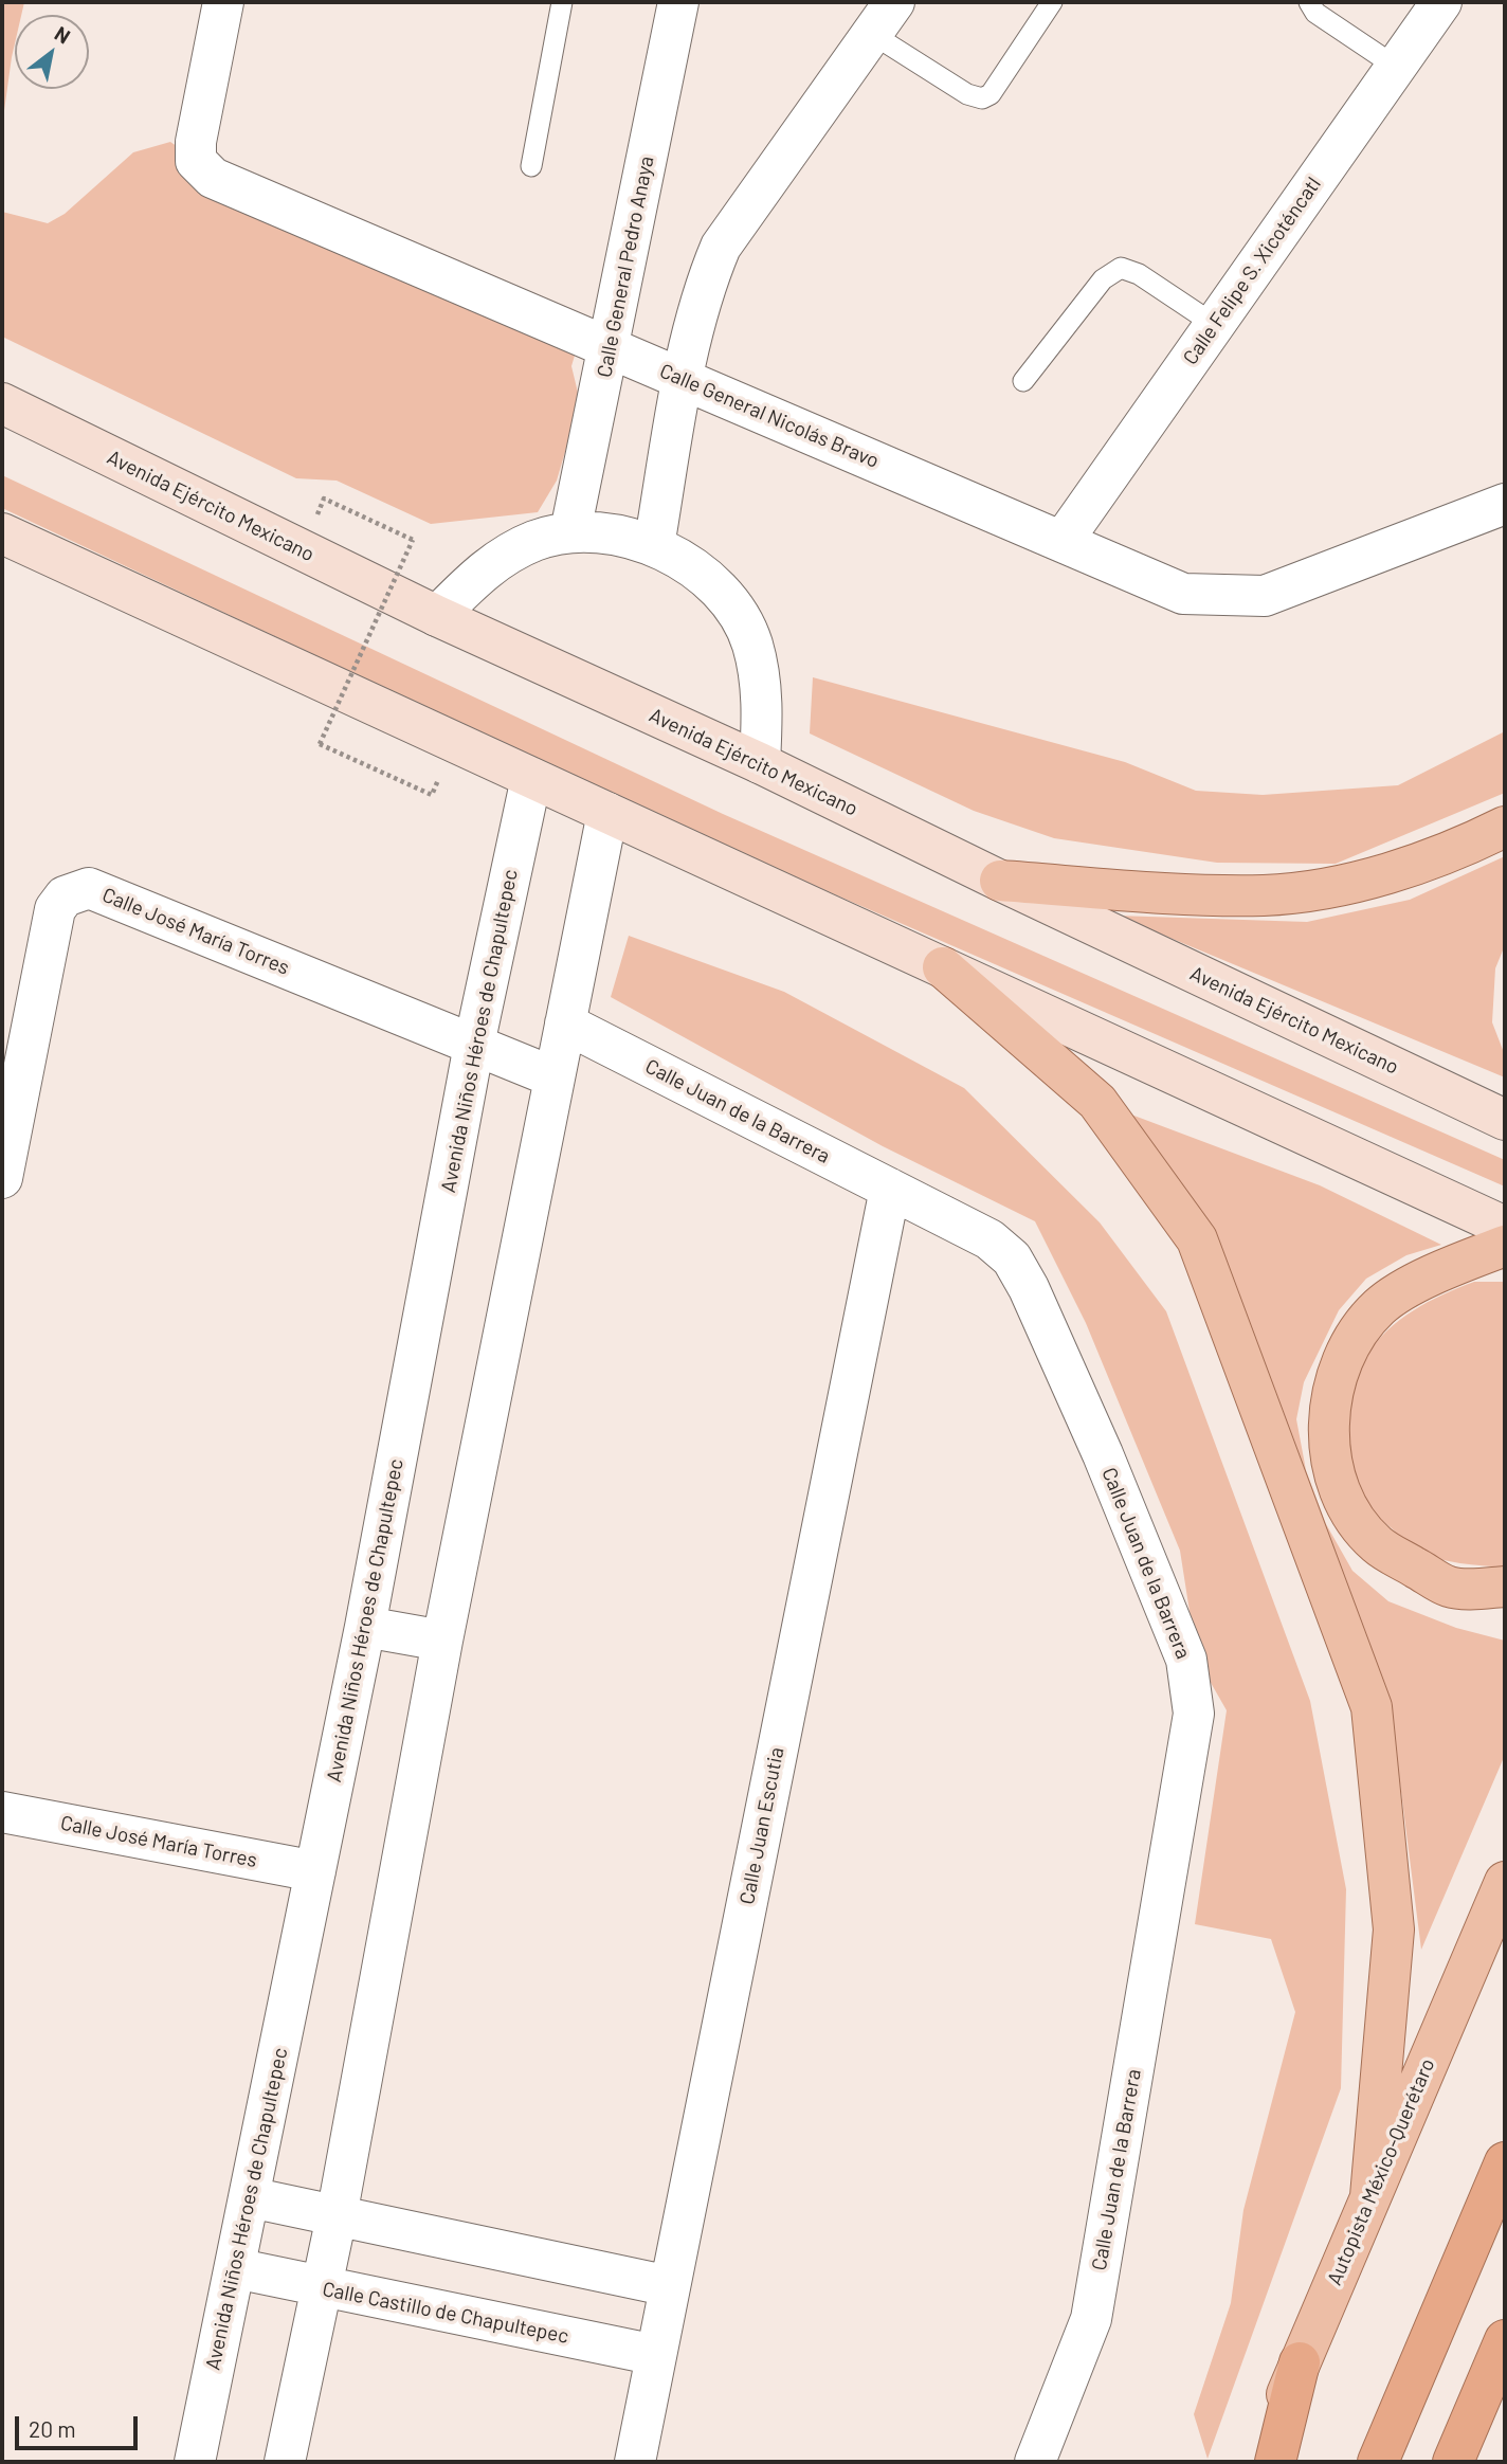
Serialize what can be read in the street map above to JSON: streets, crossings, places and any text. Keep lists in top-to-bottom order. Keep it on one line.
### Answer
{"streets":{"main road":["Avenida Ejército Mexicano","Autopista México-Querétaro"],"street":["Calle General Pedro Anaya","Calle Felipe S. Xicoténcatl","Calle General Nicolás Bravo","Calle José María Torres","Avenida Niños Héroes de Chapultepec","Calle Juan de la Barrera","Calle Juan Escutia","Calle Castillo de Chapultepec"]},"crossings":[["Calle General Pedro Anaya","Calle General Nicolás Bravo"],["Calle Felipe S. Xicoténcatl","Calle General Nicolás Bravo"],["Calle José María Torres","Avenida Niños Héroes de Chapultepec"],["Avenida Niños Héroes de Chapultepec","Calle Castillo de Chapultepec"],["Calle Juan de la Barrera","Calle Juan Escutia"],["Calle Juan Escutia","Calle Castillo de Chapultepec"]],"scale_bar":"20 m","north":"top right"}
